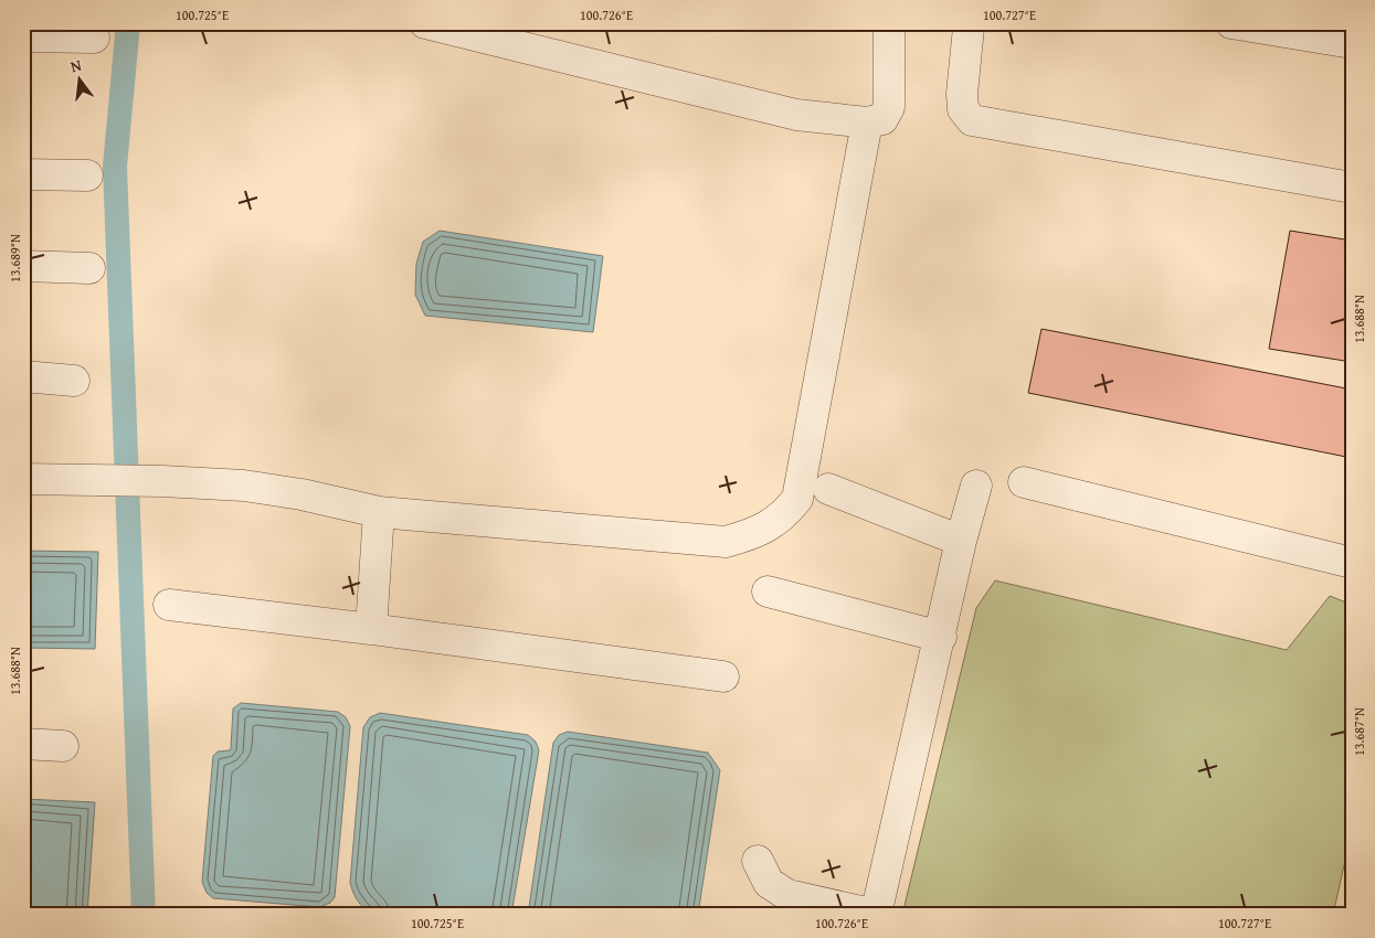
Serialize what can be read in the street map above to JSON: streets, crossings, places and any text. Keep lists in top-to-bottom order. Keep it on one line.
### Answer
{"north":"top","coordinates":["100.725°E","100.726°E","100.727°E","13.689°N","13.688°N","13.687°N"]}
